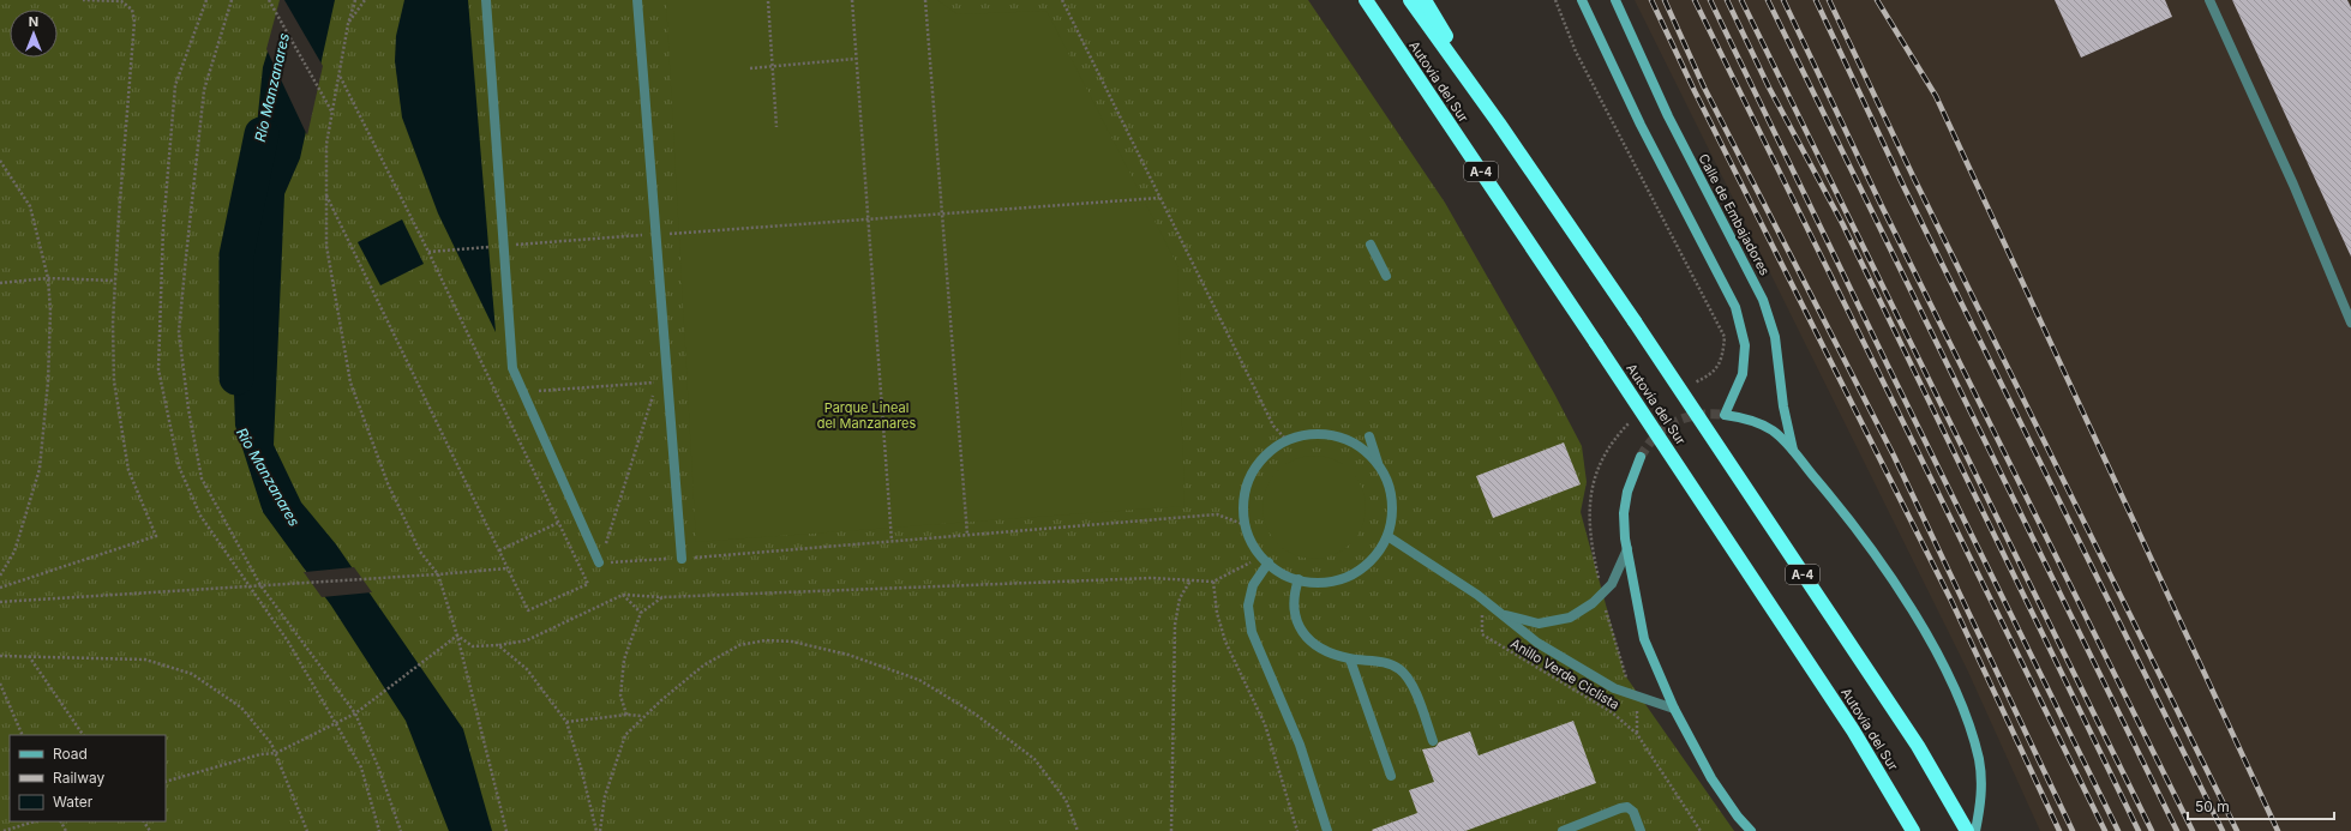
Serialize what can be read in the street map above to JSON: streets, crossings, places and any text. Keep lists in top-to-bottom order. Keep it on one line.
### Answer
{"streets":{"highway":["Autovía del Sur","A-4"],"main road":["Calle de Embajadores"],"path":["Anillo Verde Ciclista"]},"water":["Río Manzanares"],"parks":["Parque Lineal del Manzanares"],"legend":["Road","Railway","Water"],"scale_bar":"50 m","north":"top"}
